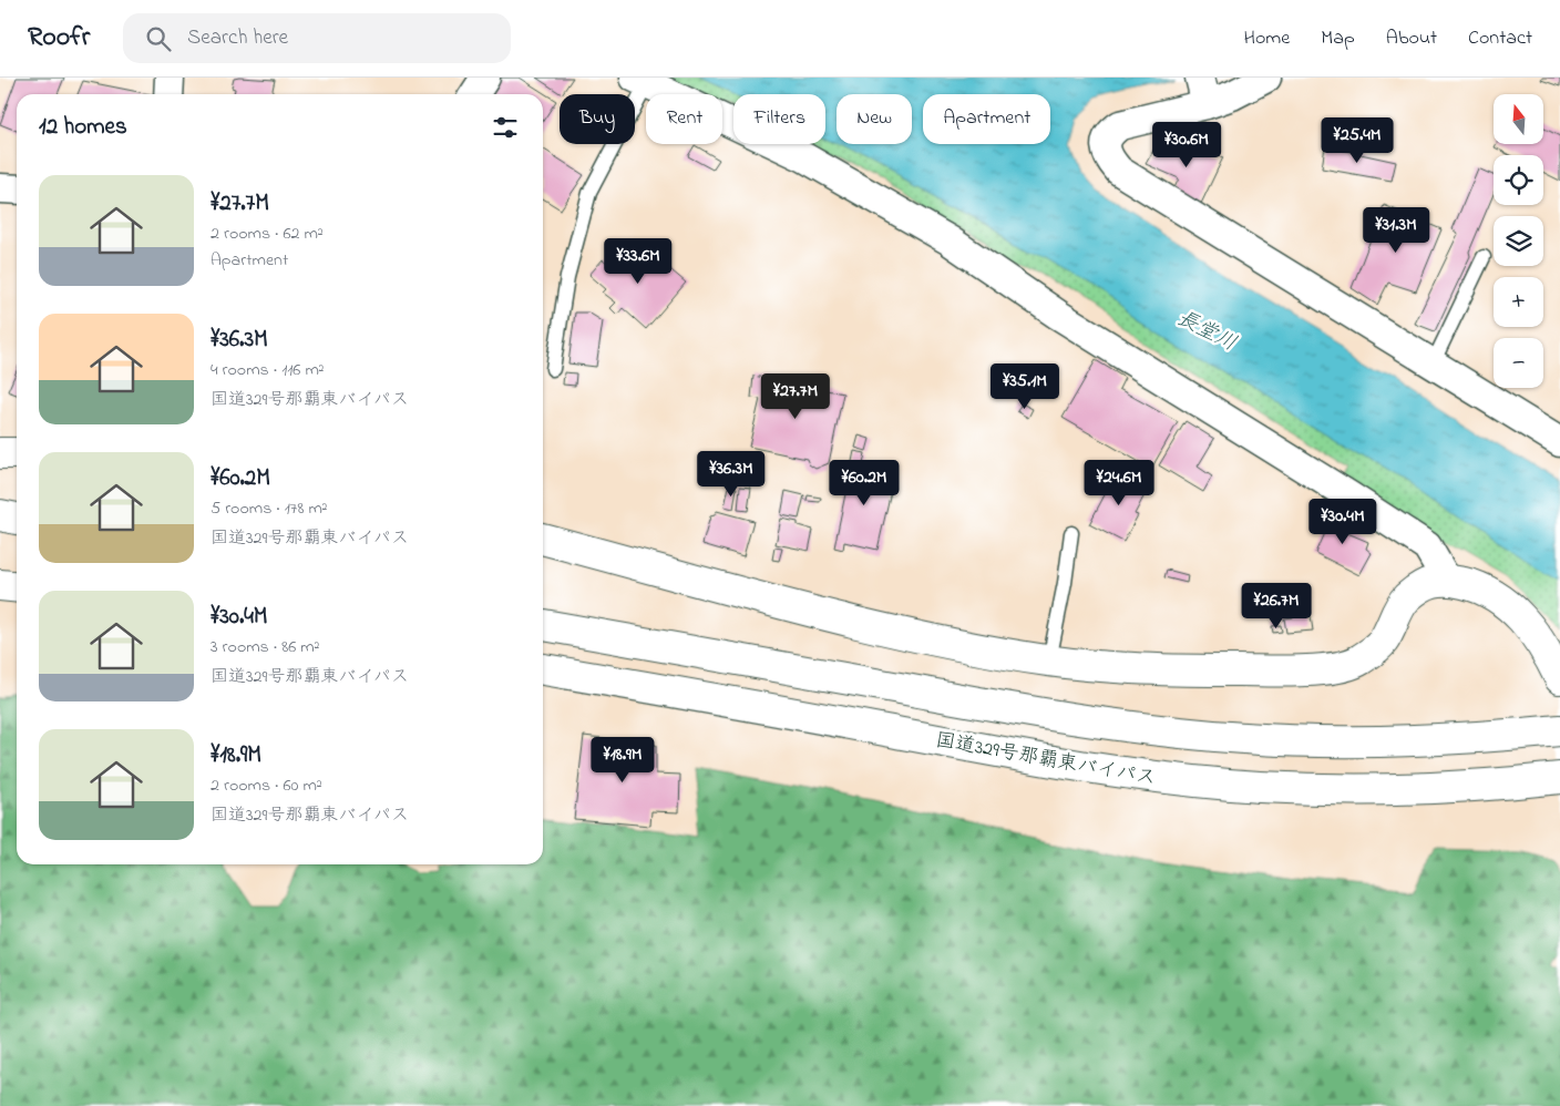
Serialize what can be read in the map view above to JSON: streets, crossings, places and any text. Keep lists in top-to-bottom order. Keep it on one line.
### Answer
{"streets":{"main road":["国道329号那覇東バイパス"]},"water":["長堂川"],"north":"top","page":{"header":"Roofr","search":"Search here","nav":["Home","Map","About","Contact"],"map_buttons":["+","−"],"chip":["Buy","Rent","Filters","New","Apartment"],"heading":"12 homes","price":["¥25.4M","¥30.6M","¥31.3M","¥33.6M","¥35.1M","¥27.7M","¥36.3M","¥60.2M","¥24.6M","¥30.4M","¥26.7M","¥18.9M"],"list":[{"name":"¥27.7M","note":"2 rooms · 62 m² · Apartment"},{"name":"¥36.3M","note":"4 rooms · 116 m² · 国道329号那覇東バイパス"},{"name":"¥60.2M","note":"5 rooms · 178 m² · 国道329号那覇東バイパス"},{"name":"¥30.4M","note":"3 rooms · 86 m² · 国道329号那覇東バイパス"},{"name":"¥18.9M","note":"2 rooms · 60 m² · 国道329号那覇東バイパス"}]}}
